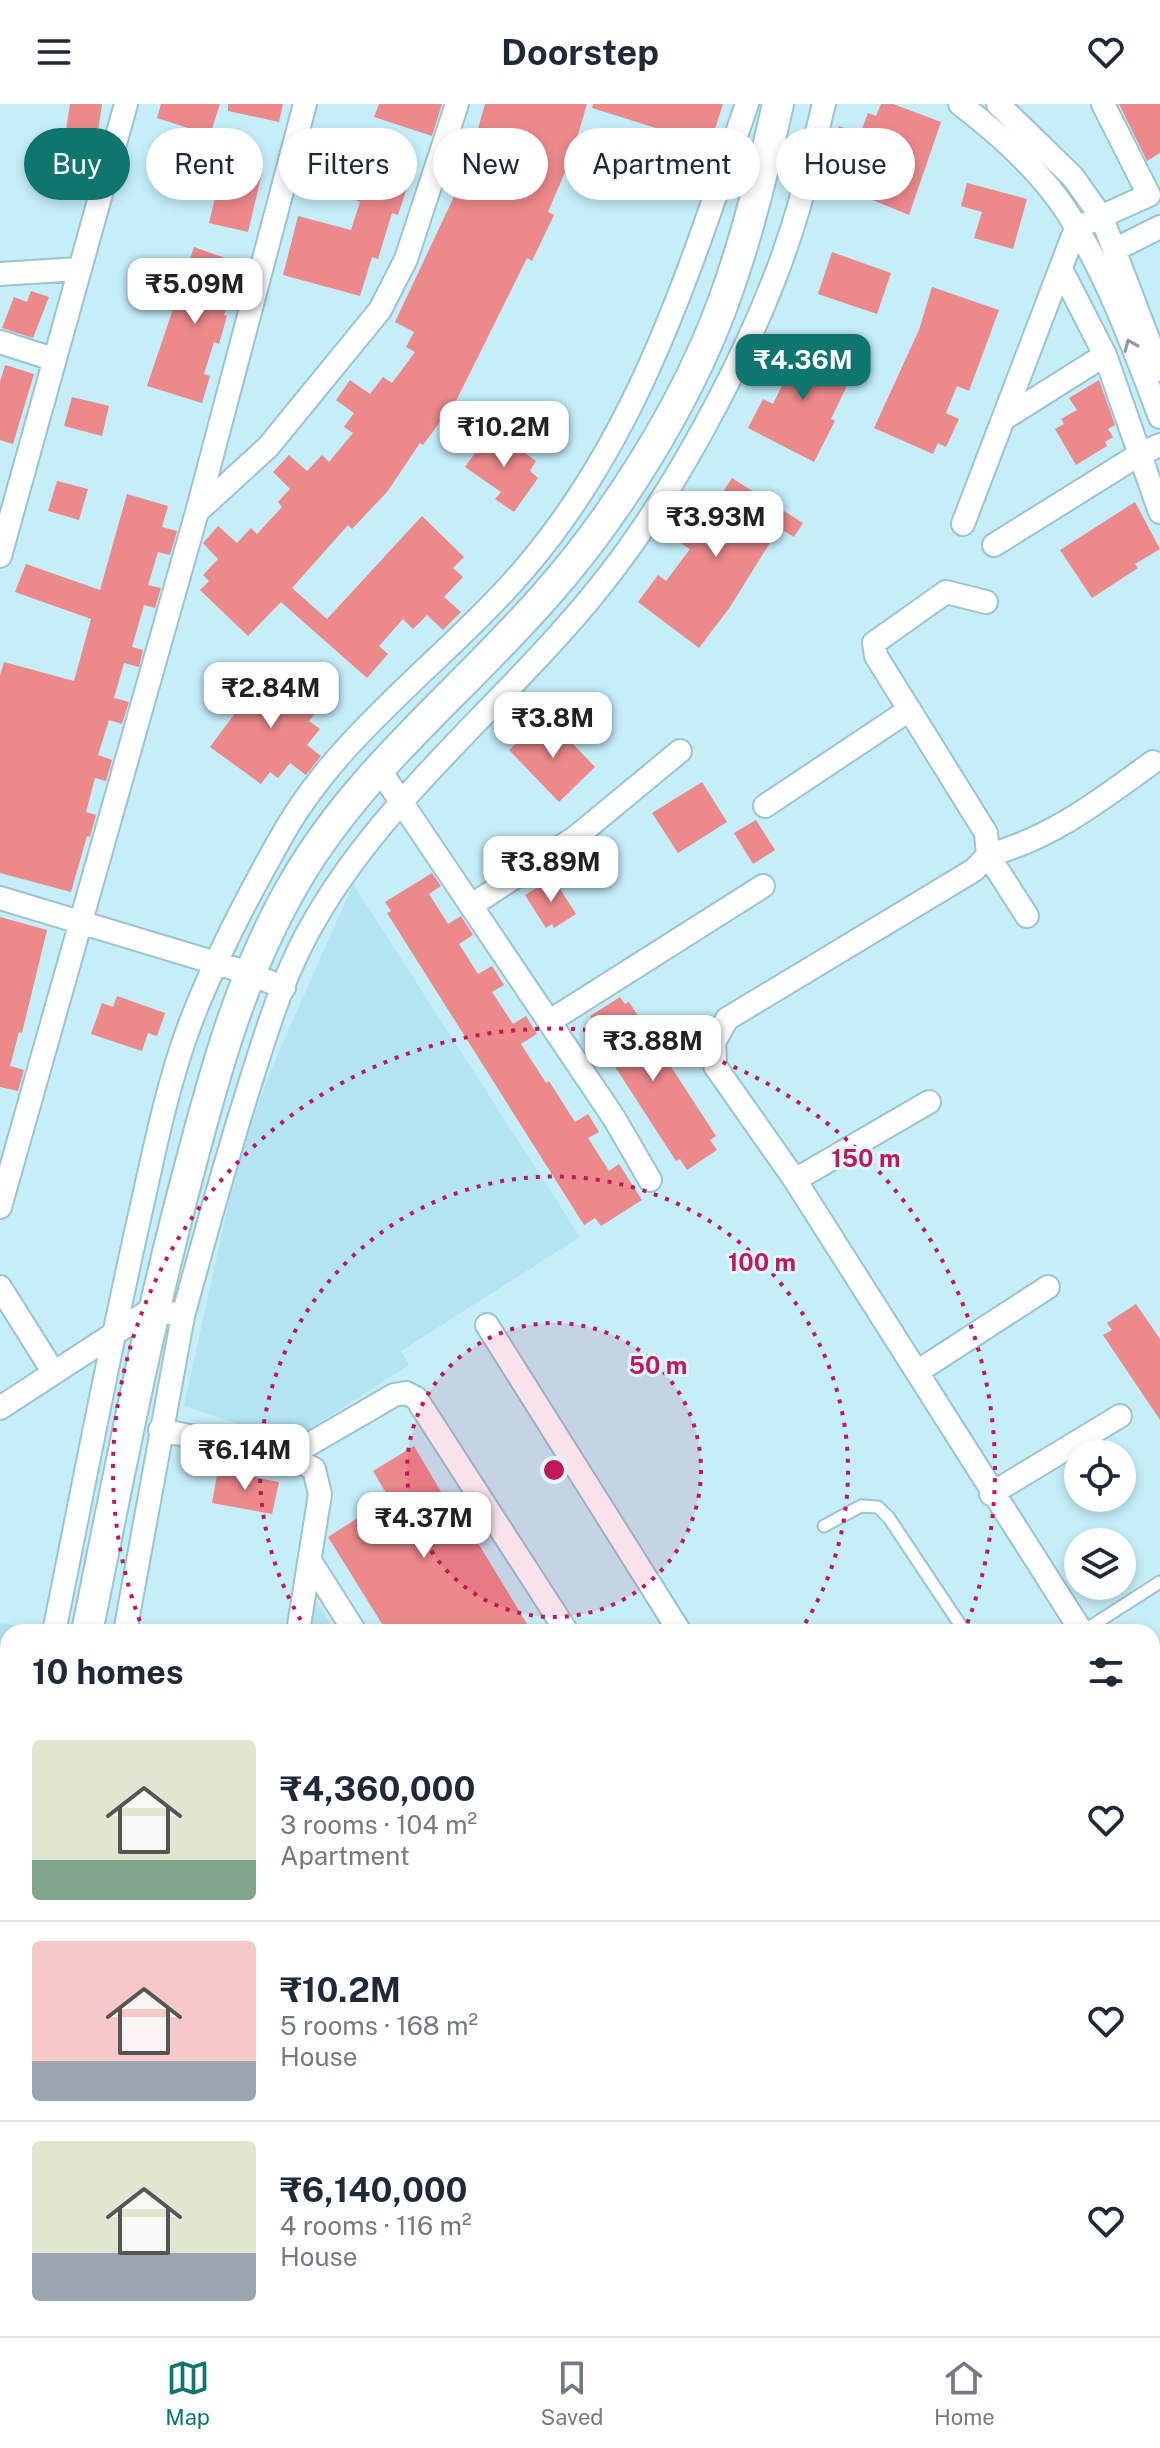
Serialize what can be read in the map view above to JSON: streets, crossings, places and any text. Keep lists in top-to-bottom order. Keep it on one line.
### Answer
{"page":{"header":"Doorstep","chip":["Buy","Rent","Filters","New","Apartment","House"],"price":["₹5.09M","₹4.36M","₹10.2M","₹3.93M","₹2.84M","₹3.8M","₹3.89M","₹3.88M","₹6.14M","₹4.37M"],"heading":"10 homes","list":[{"name":"₹4,360,000","note":"3 rooms · 104 m² · Apartment"},{"name":"₹10.2M","note":"5 rooms · 168 m² · House"},{"name":"₹6,140,000","note":"4 rooms · 116 m² · House"}],"tabs":["Map","Saved","Home"]},"rings":["150 m","100 m","50 m"]}
